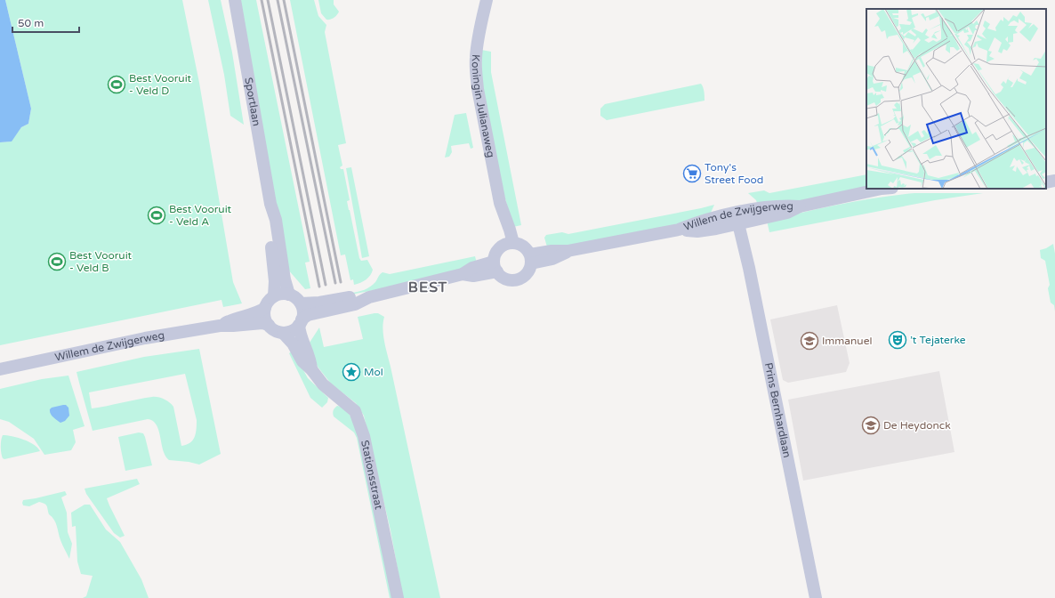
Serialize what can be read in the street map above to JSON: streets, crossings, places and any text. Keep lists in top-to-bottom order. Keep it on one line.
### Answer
{"streets":{"street":["Sportlaan","Koningin Julianaweg","Willem de Zwijgerweg","Prins Bernhardlaan","Stationsstraat"]},"crossings":[["Sportlaan","Willem de Zwijgerweg"],["Sportlaan","Stationsstraat"],["Koningin Julianaweg","Willem de Zwijgerweg"],["Willem de Zwijgerweg","Prins Bernhardlaan"],["Willem de Zwijgerweg","Stationsstraat"]],"districts":["BEST"],"places":{"sports":["Best Vooruit - Veld D","Best Vooruit - Veld A","Best Vooruit - Veld B"],"supermarket":["Tony's Street Food"],"theatre":["’t Tejaterke"],"school or university":["Immanuel","De Heydonck"],"place":["Mol"]},"scale_bar":"50 m"}
